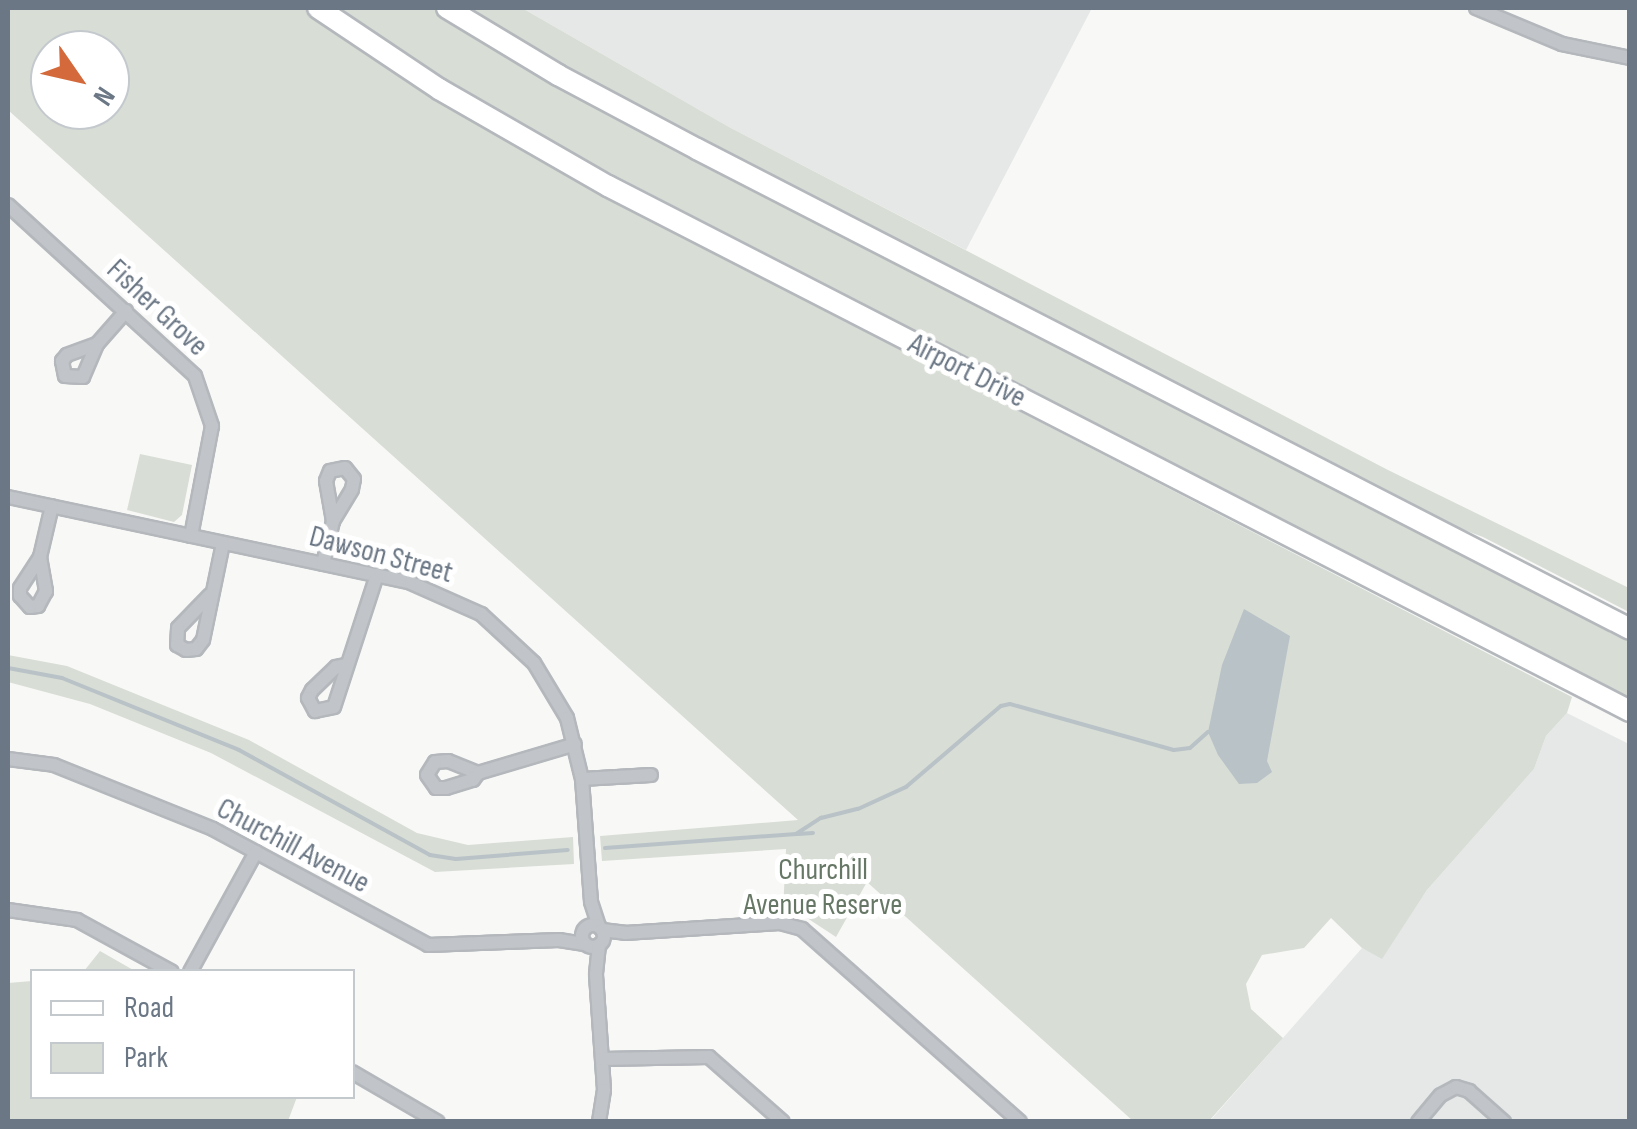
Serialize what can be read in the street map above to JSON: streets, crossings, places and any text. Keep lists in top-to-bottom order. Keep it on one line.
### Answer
{"streets":{"main road":["Airport Drive"],"street":["Fisher Grove","Dawson Street","Churchill Avenue"]},"crossings":[["Fisher Grove","Dawson Street"],["Dawson Street","Churchill Avenue"]],"parks":["Churchill Avenue Reserve"],"legend":["Road","Park"],"north":"bottom right"}
